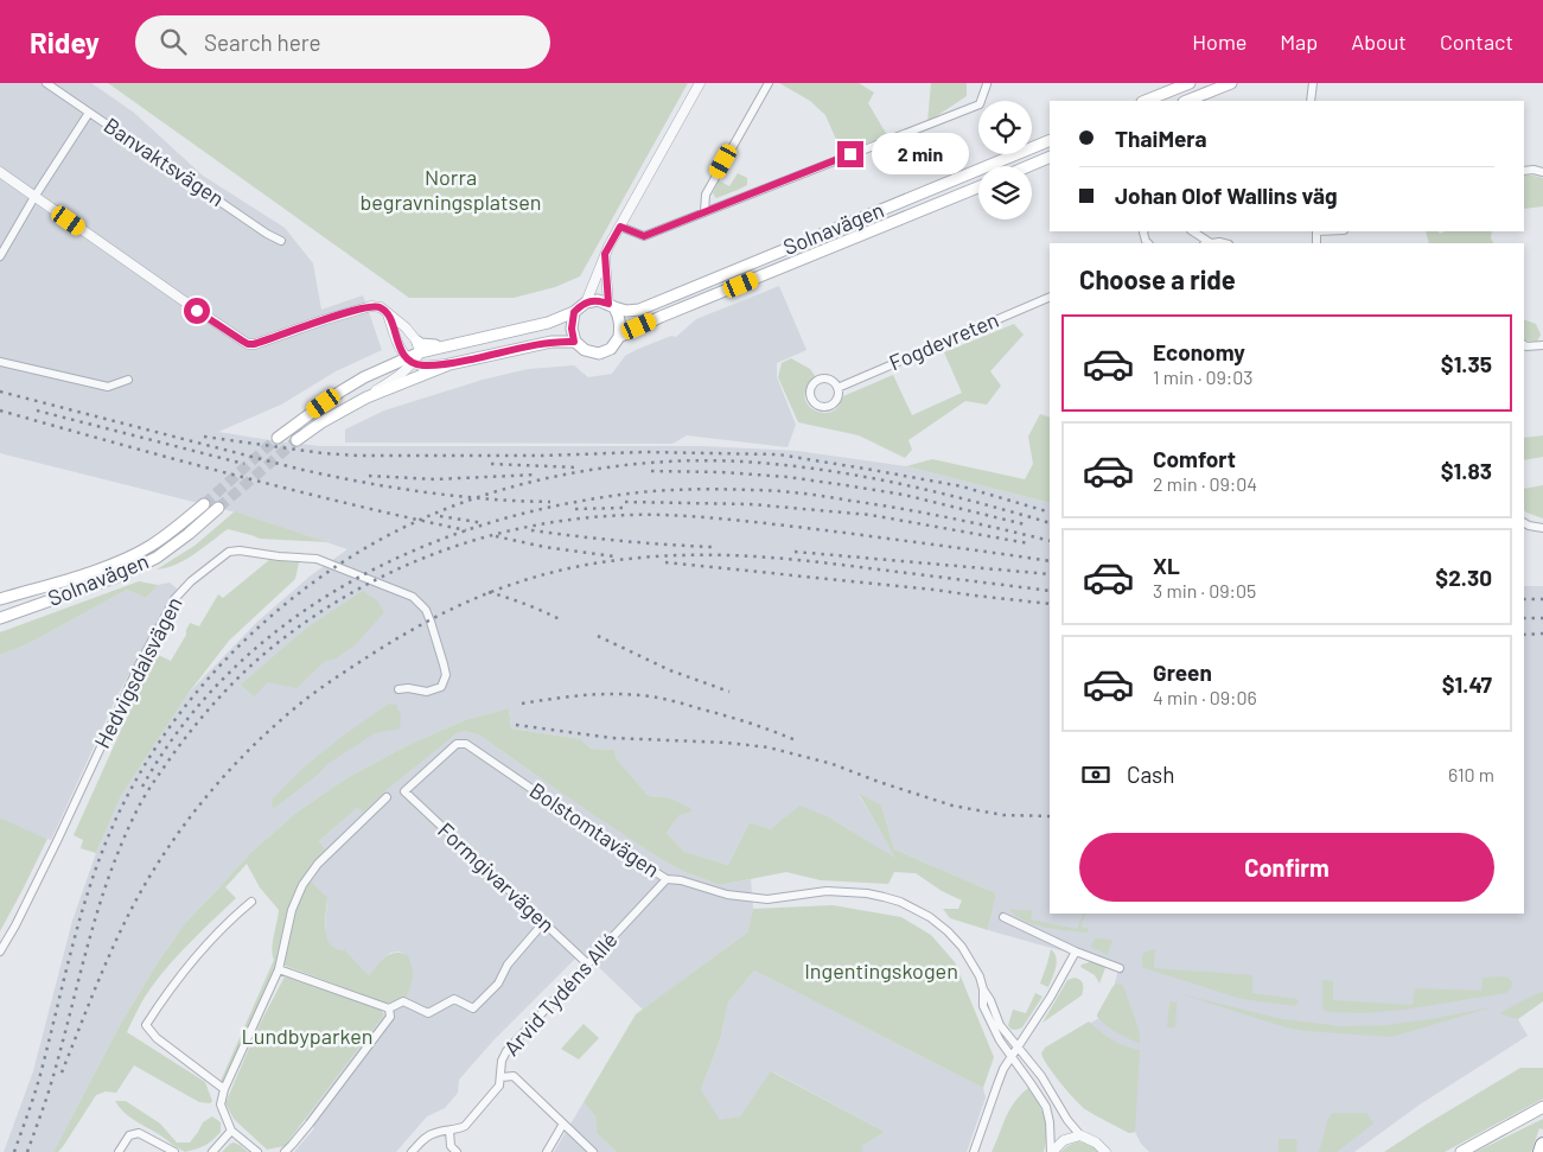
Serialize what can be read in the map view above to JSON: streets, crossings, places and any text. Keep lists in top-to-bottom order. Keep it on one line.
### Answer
{"streets":{"main road":["Solnavägen"],"street":["Banvaktsvägen","Fogdevreten","Hedvigsdalsvägen","Bolstomtavägen","Formgivarvägen","Arvid Tydéns Allé"]},"crossings":[["Bolstomtavägen","Formgivarvägen"],["Bolstomtavägen","Arvid Tydéns Allé"],["Formgivarvägen","Arvid Tydéns Allé"]],"parks":["Norra begravningsplatsen","Ingentingskogen","Lundbyparken"],"page":{"header":"Ridey","search":"Search here","nav":["Home","Map","About","Contact"],"banner":["ThaiMera","Johan Olof Wallins väg"],"bubble":"2 min","heading":"Choose a ride","list":[{"name":"Economy","note":"1 min · 09:03","value":"$1.35"},{"name":"Comfort","note":"2 min · 09:04","value":"$1.83"},{"name":"XL","note":"3 min · 09:05","value":"$2.30"},{"name":"Green","note":"4 min · 09:06","value":"$1.47"}],"pay":["Cash","610 m"],"buttons":"Confirm"}}
